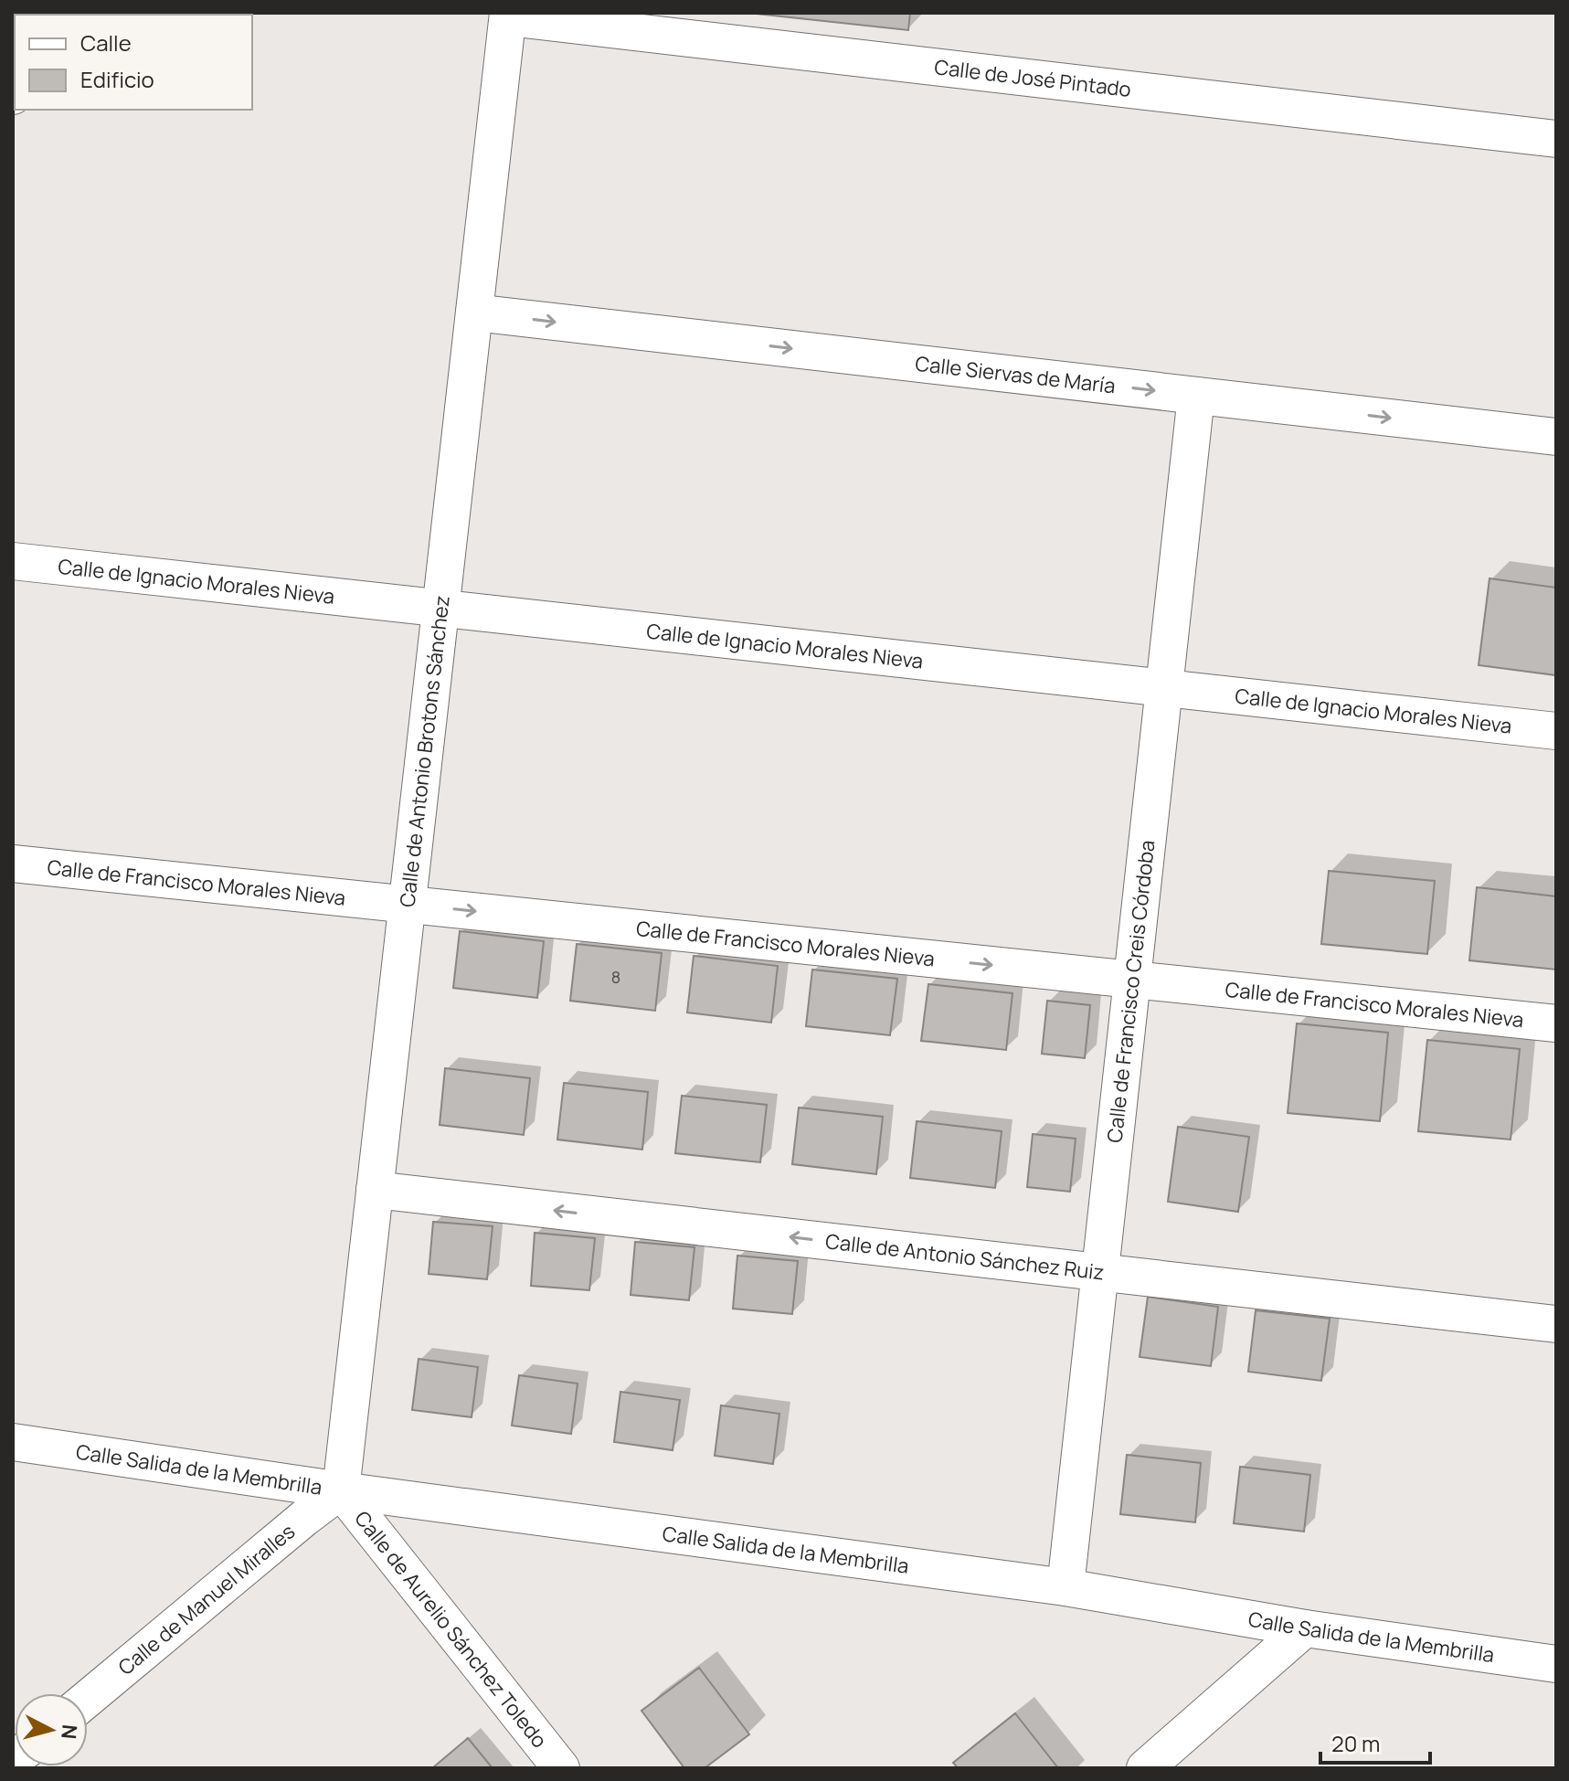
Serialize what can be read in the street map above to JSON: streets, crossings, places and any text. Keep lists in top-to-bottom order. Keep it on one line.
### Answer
{"streets":{"street":["Calle de José Pintado","Calle Siervas de María","Calle de Ignacio Morales Nieva","Calle de Antonio Brotons Sánchez","Calle de Francisco Morales Nieva","Calle de Francisco Creis Córdoba","Calle de Antonio Sánchez Ruiz","Calle Salida de la Membrilla","Calle de Manuel Miralles","Calle de Aurelio Sánchez Toledo"]},"crossings":[["Calle de José Pintado","Calle de Antonio Brotons Sánchez"],["Calle Siervas de María","Calle de Antonio Brotons Sánchez"],["Calle Siervas de María","Calle de Francisco Creis Córdoba"],["Calle de Ignacio Morales Nieva","Calle de Antonio Brotons Sánchez"],["Calle de Ignacio Morales Nieva","Calle de Francisco Creis Córdoba"],["Calle de Antonio Brotons Sánchez","Calle de Francisco Morales Nieva"],["Calle de Antonio Brotons Sánchez","Calle de Antonio Sánchez Ruiz"],["Calle de Antonio Brotons Sánchez","Calle Salida de la Membrilla"],["Calle de Antonio Brotons Sánchez","Calle de Manuel Miralles"],["Calle de Antonio Brotons Sánchez","Calle de Aurelio Sánchez Toledo"],["Calle de Francisco Morales Nieva","Calle de Francisco Creis Córdoba"],["Calle de Francisco Creis Córdoba","Calle de Antonio Sánchez Ruiz"],["Calle de Francisco Creis Córdoba","Calle Salida de la Membrilla"],["Calle Salida de la Membrilla","Calle de Manuel Miralles"],["Calle Salida de la Membrilla","Calle de Aurelio Sánchez Toledo"],["Calle de Manuel Miralles","Calle de Aurelio Sánchez Toledo"]],"one_way":["Calle Siervas de María","Calle de Francisco Morales Nieva","Calle de Antonio Sánchez Ruiz"],"house_numbers":["8"],"legend":["Calle","Edificio"],"scale_bar":"20 m","north":"right"}
